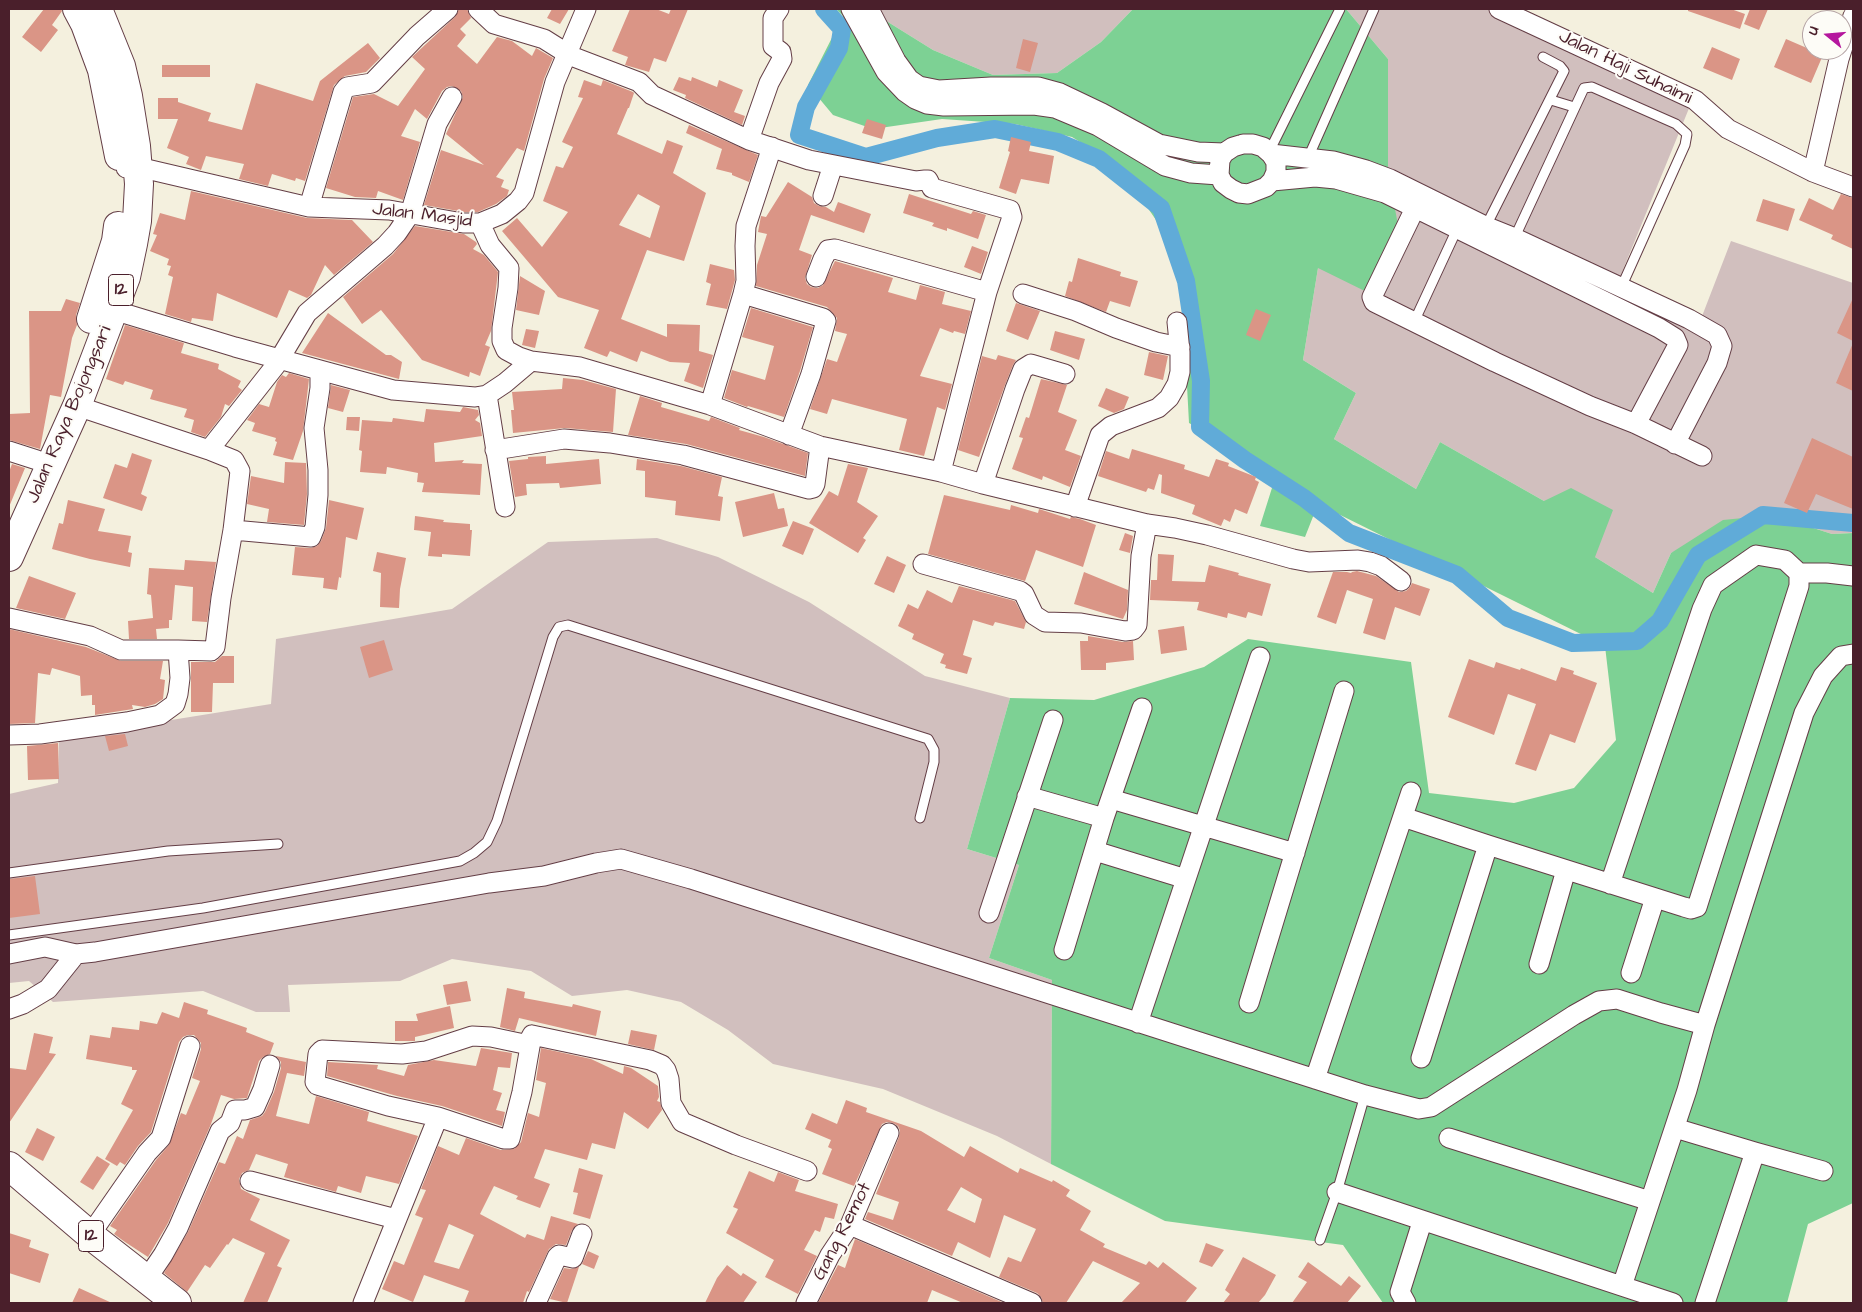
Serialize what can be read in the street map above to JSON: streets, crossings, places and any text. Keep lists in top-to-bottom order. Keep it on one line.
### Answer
{"streets":{"highway":["12","Jalan Raya Bojongsari"],"street":["Jalan Haji Suhaimi","Jalan Masjid","Gang Remot"]},"crossings":[["Jalan Masjid","Jalan Raya Bojongsari"]],"north":"left"}
